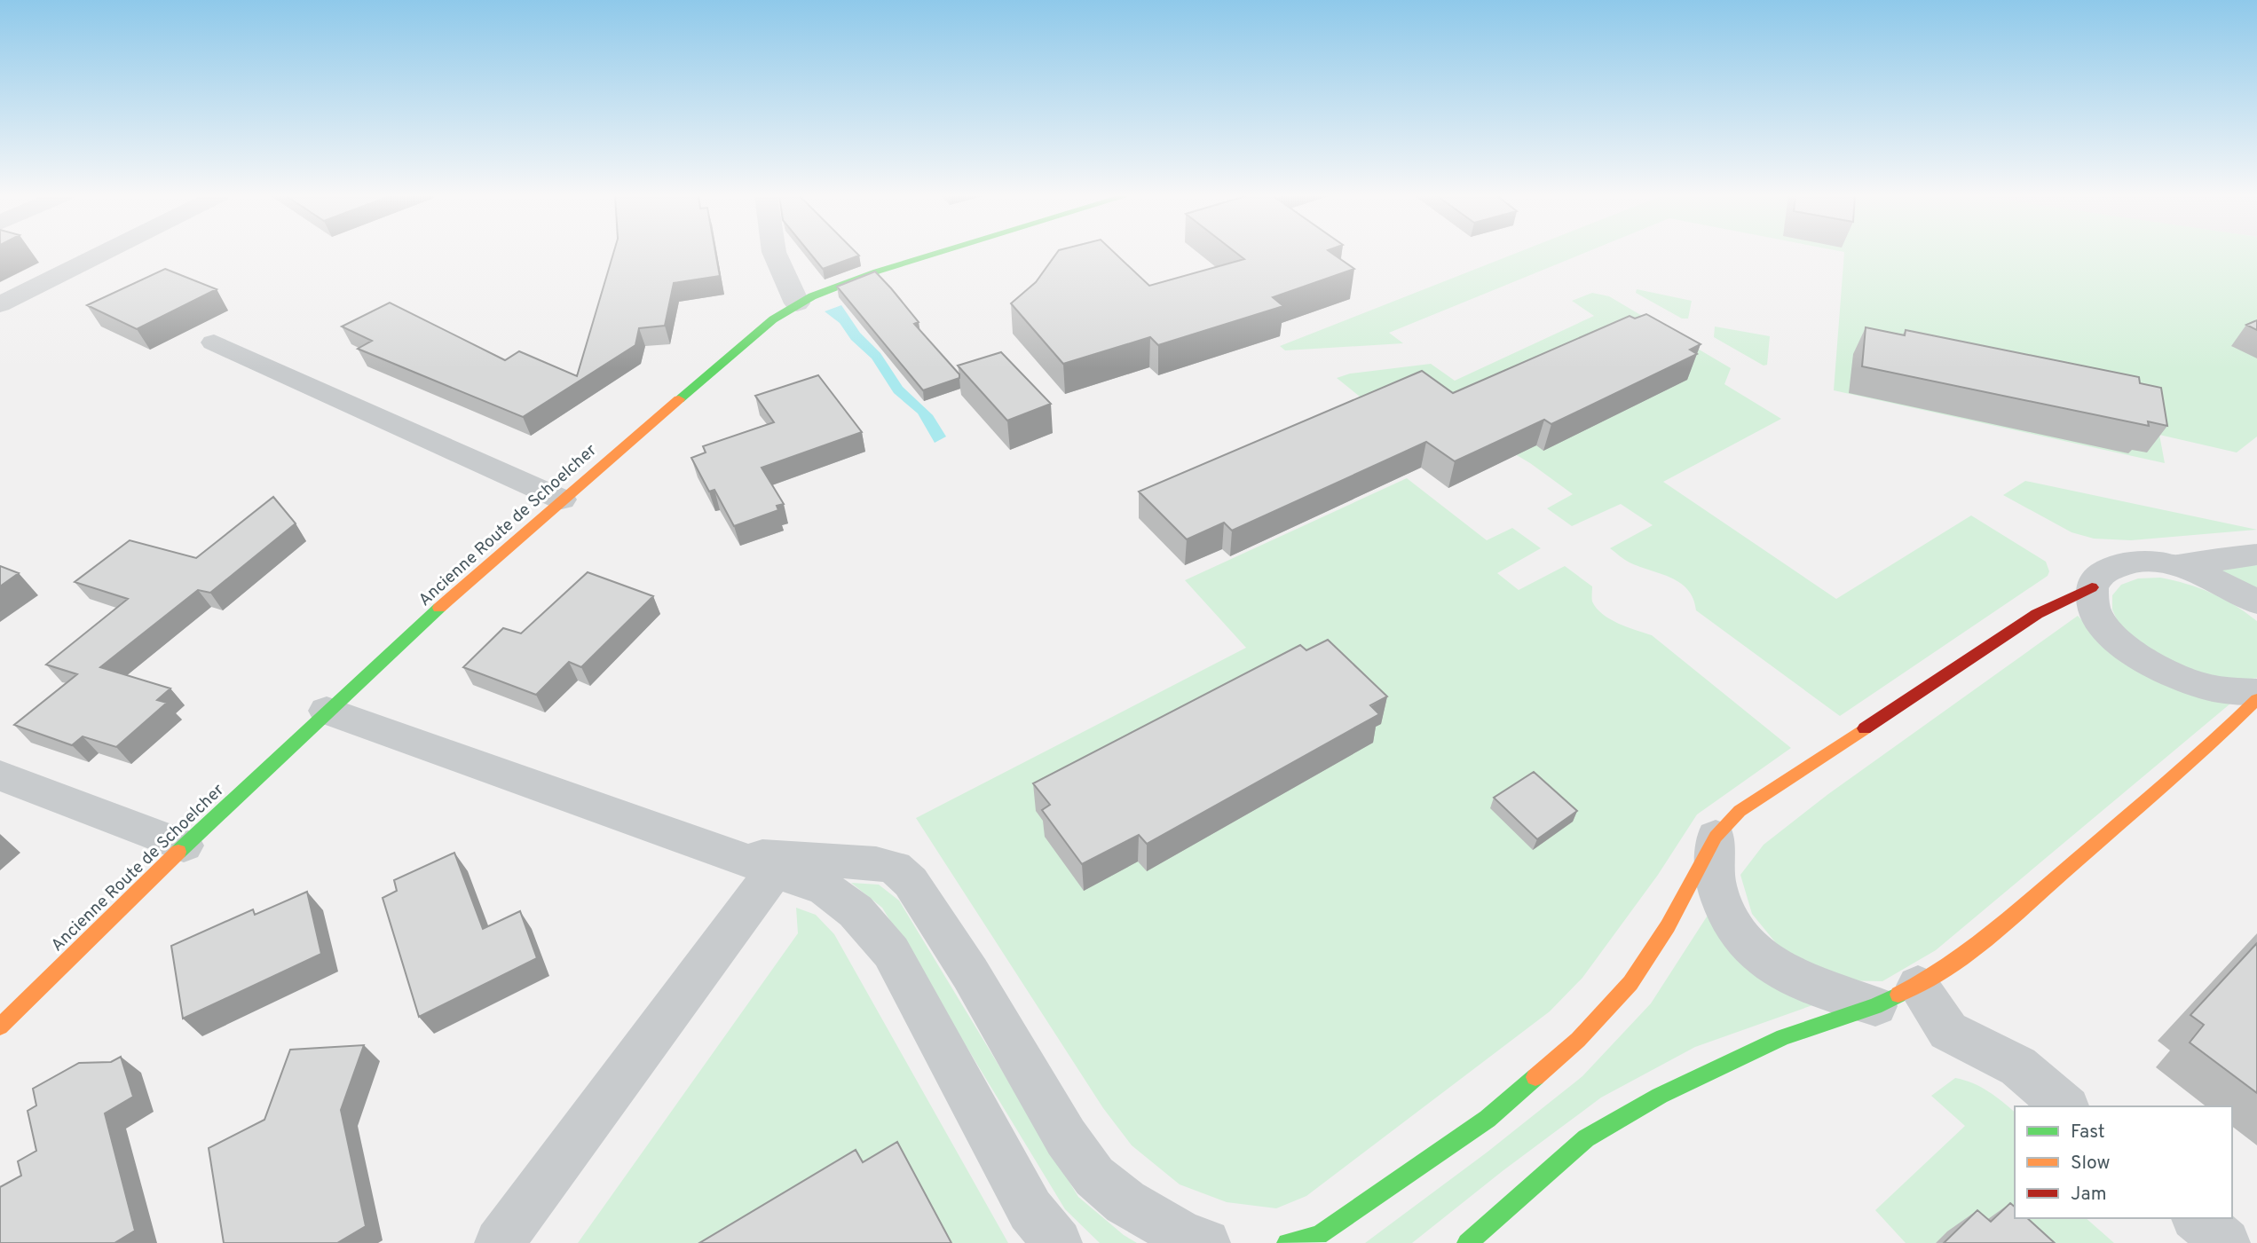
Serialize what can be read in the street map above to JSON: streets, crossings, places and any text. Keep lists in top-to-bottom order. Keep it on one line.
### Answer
{"streets":{"street":["Ancienne Route de Schoelcher"]},"legend":["Fast","Slow","Jam"]}
